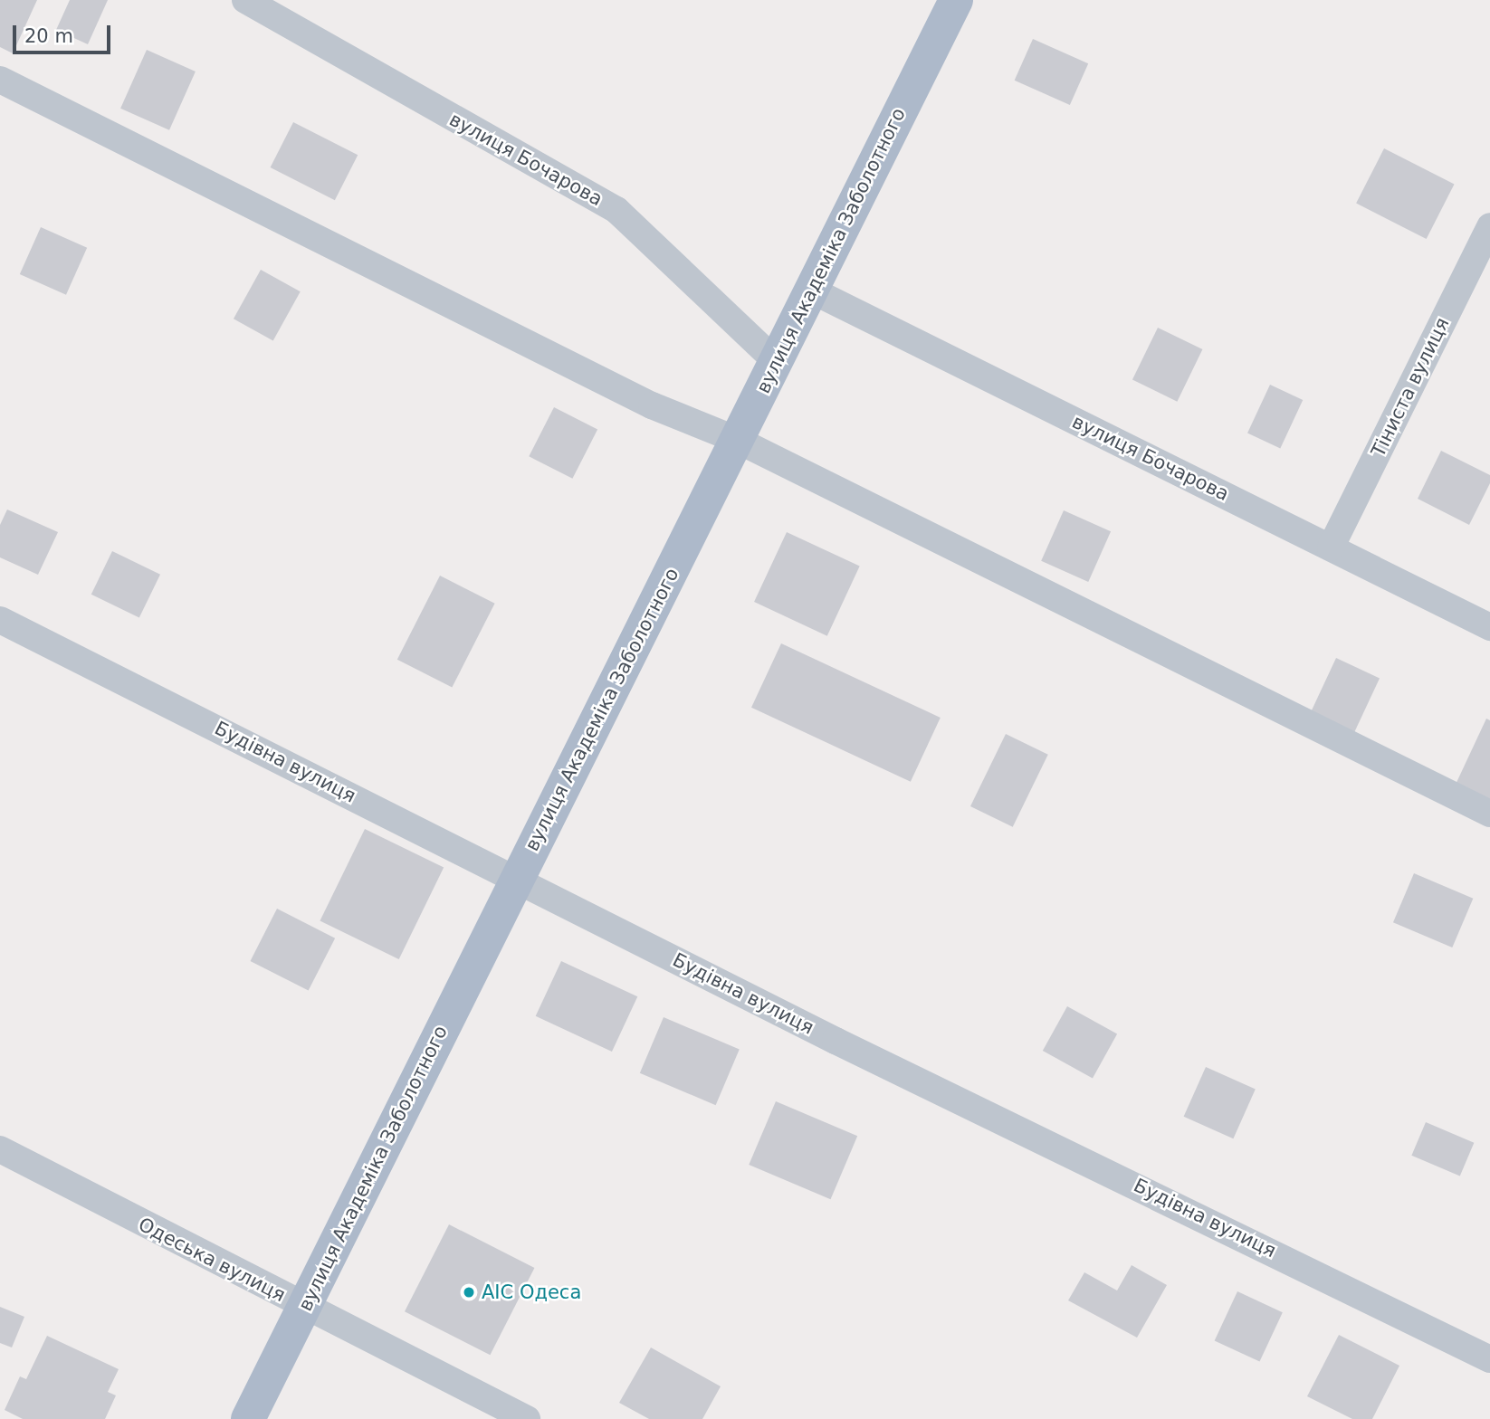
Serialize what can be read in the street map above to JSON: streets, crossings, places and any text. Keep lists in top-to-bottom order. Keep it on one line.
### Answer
{"streets":{"main road":["вулиця Академіка Заболотного"],"street":["вулиця Бочарова","Тіниста вулиця","Будівна вулиця","Одеська вулиця"]},"crossings":[["вулиця Бочарова","вулиця Академіка Заболотного"],["вулиця Бочарова","Тіниста вулиця"],["вулиця Академіка Заболотного","Будівна вулиця"],["вулиця Академіка Заболотного","Одеська вулиця"]],"places":["АІС Одеса"],"scale_bar":"20 m"}
